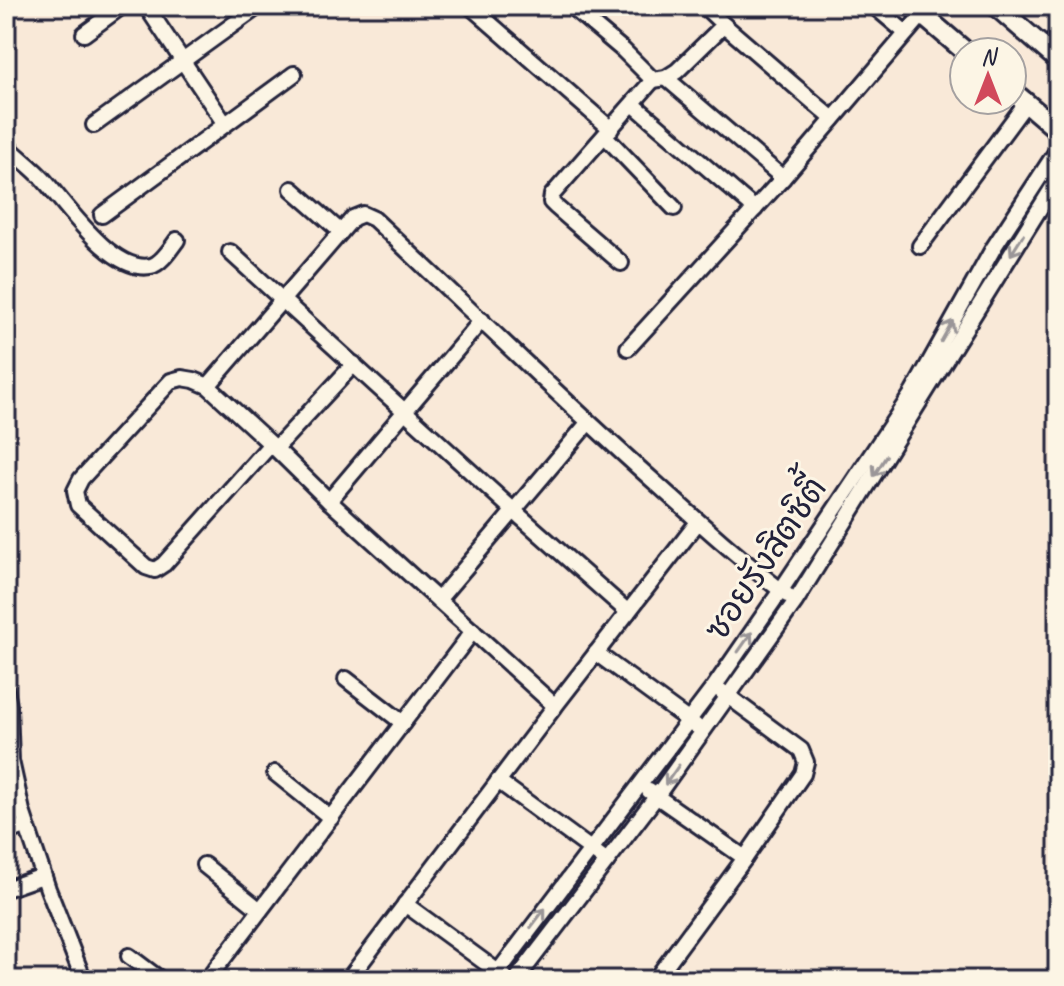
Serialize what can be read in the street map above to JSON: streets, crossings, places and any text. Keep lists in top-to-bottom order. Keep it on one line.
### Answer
{"streets":{"street":["ซอยรังสิตซิตี้"]},"north":"top"}
